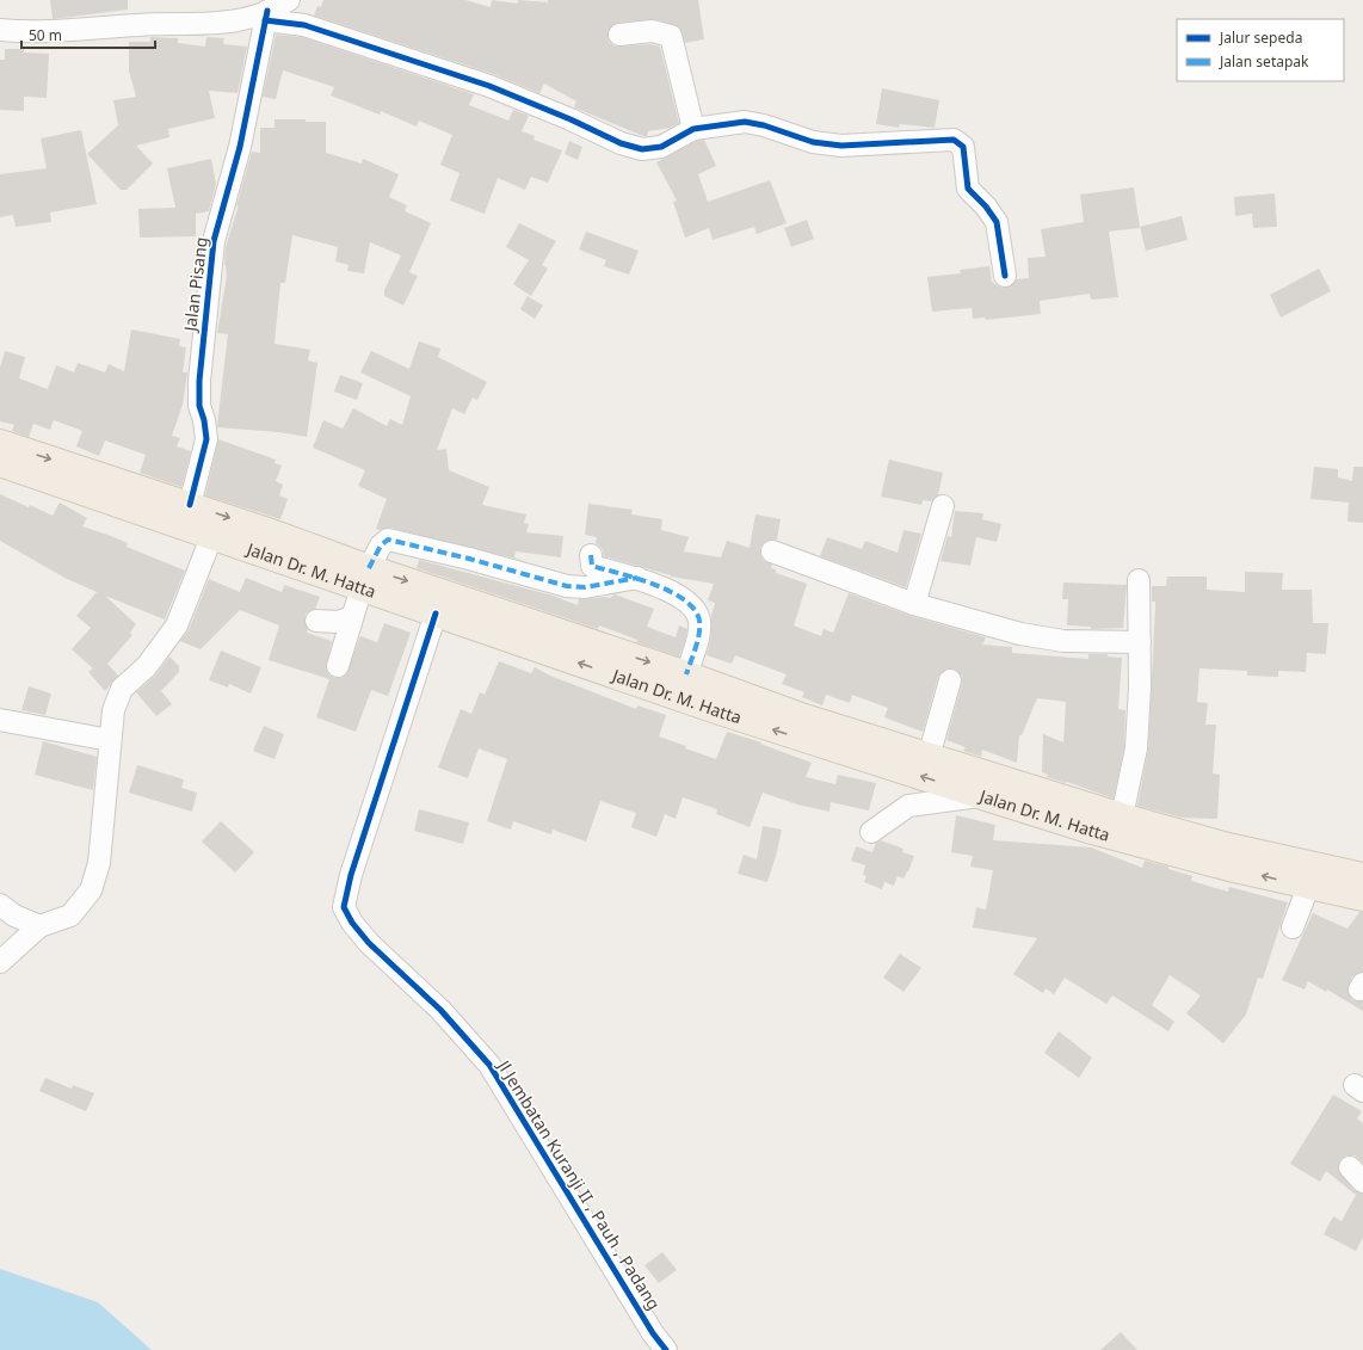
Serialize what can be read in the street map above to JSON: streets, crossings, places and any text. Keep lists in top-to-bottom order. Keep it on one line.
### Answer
{"streets":{"main road":["Jalan Dr. M. Hatta"],"street":["Jalan Pisang","Jl Jembatan Kuranji II , Pauh , Padang"]},"crossings":[["Jalan Pisang","Jalan Dr. M. Hatta"],["Jalan Dr. M. Hatta","Jl Jembatan Kuranji II , Pauh , Padang"]],"legend":["Jalur sepeda","Jalan setapak"],"scale_bar":"50 m"}
